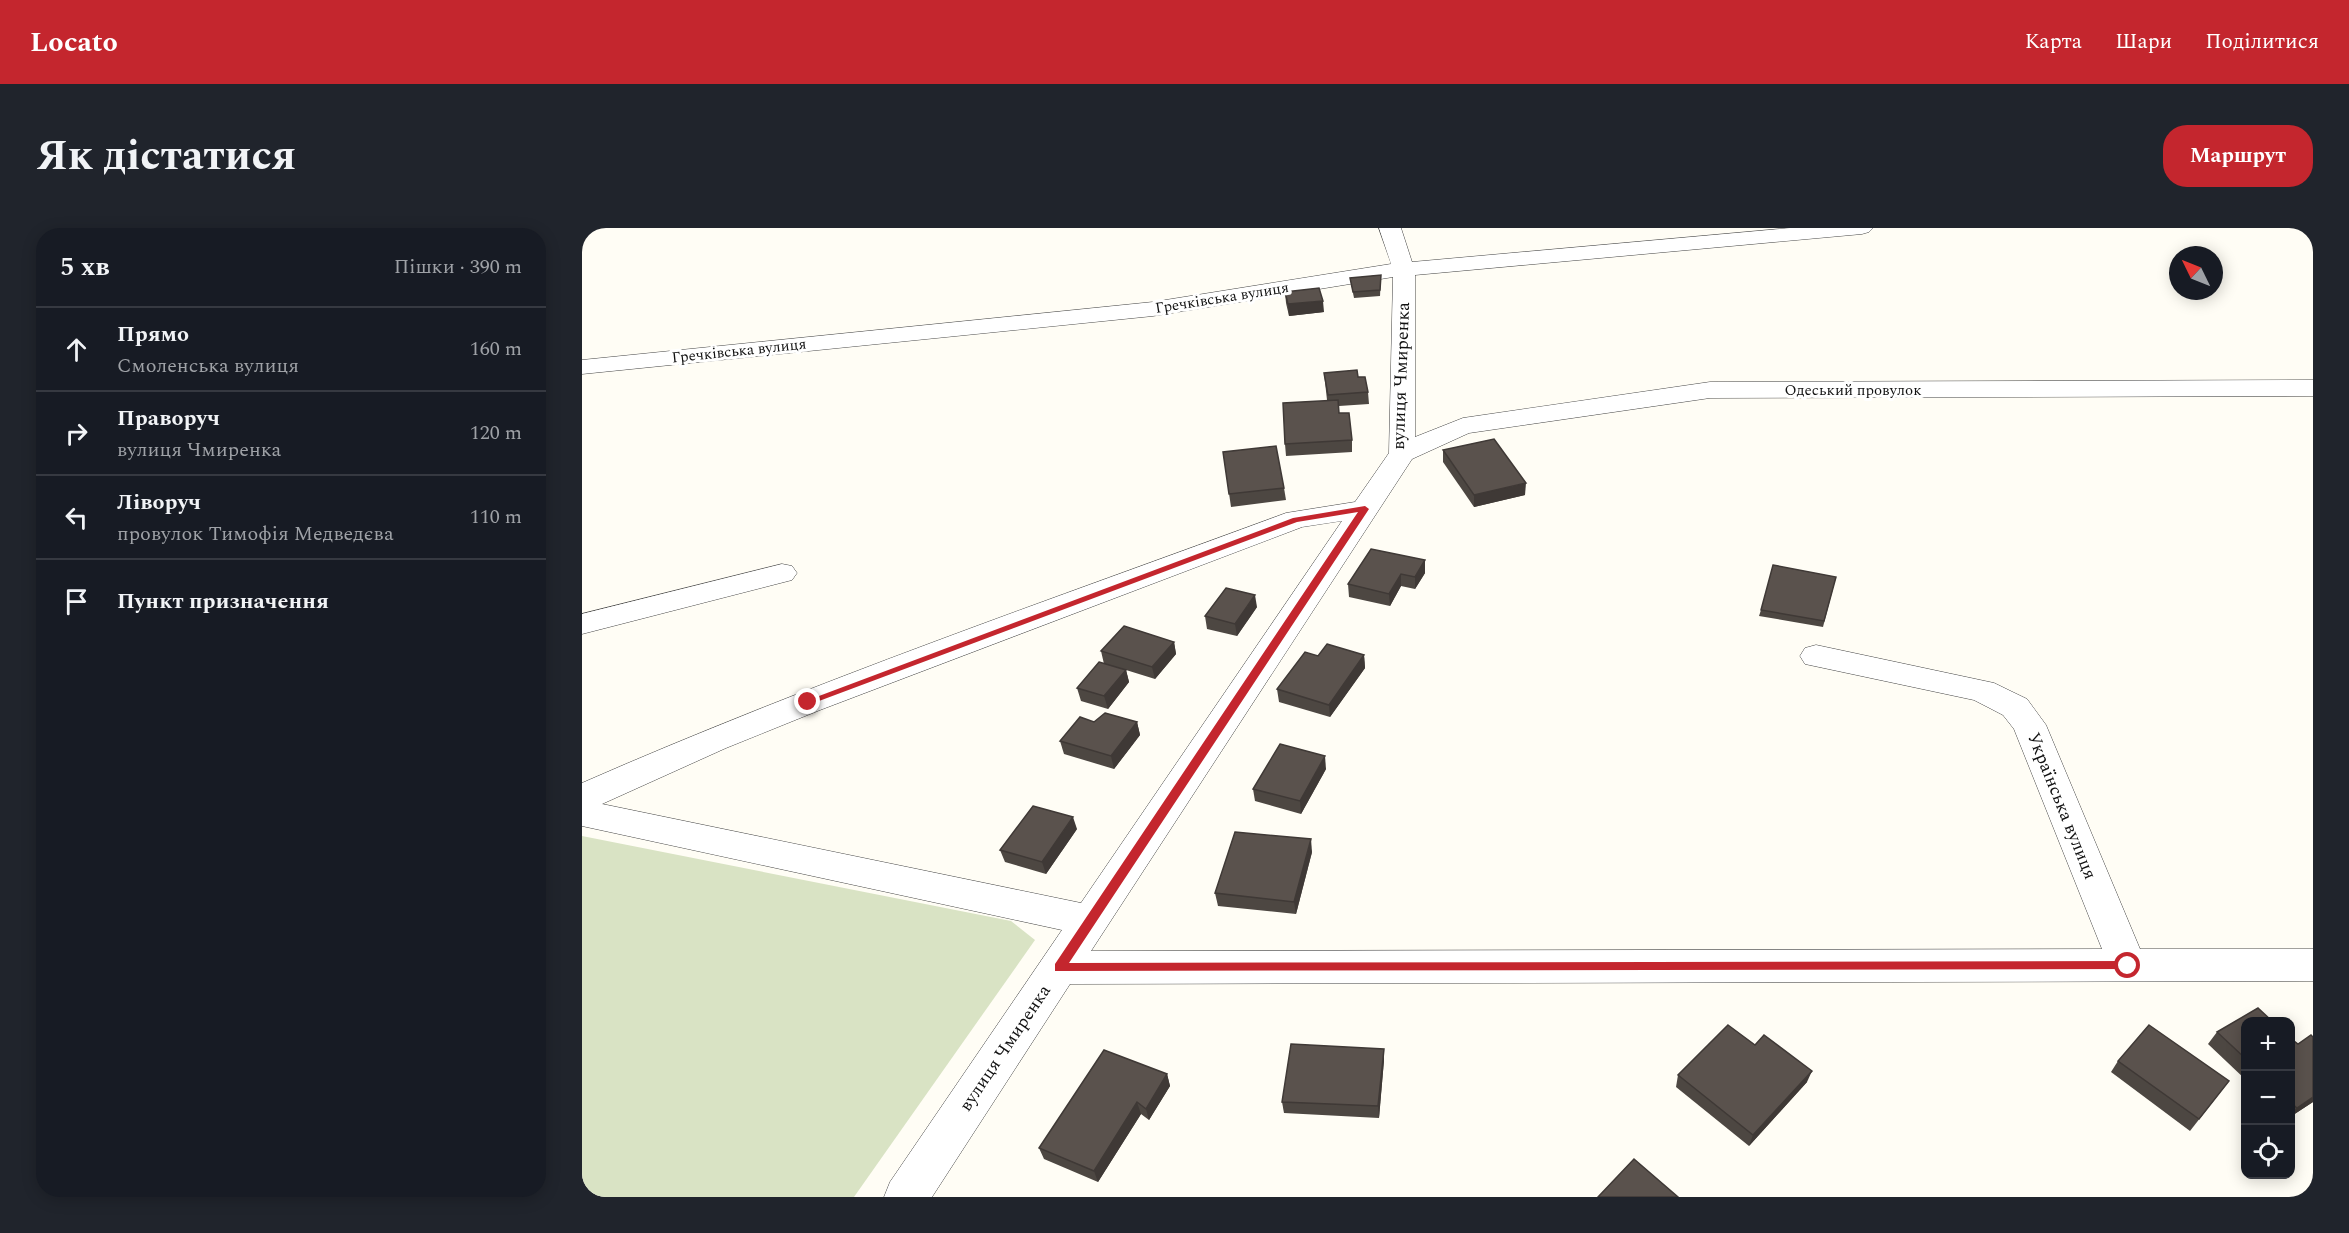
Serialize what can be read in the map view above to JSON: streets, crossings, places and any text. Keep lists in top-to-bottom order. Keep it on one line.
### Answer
{"streets":{"street":["Гречківська вулиця","вулиця Чмиренка","Одеський провулок","Українська вулиця"]},"crossings":[["Гречківська вулиця","вулиця Чмиренка"],["вулиця Чмиренка","Одеський провулок"]],"north":"top left","page":{"header":"Locato","nav":["Карта","Шари","Поділитися"],"title":"Як дістатися","buttons":"Маршрут","heading":["5 хв","Пішки · 390 m"],"list":[["Прямо","Смоленська вулиця","160 m"],["Праворуч","вулиця Чмиренка","120 m"],["Ліворуч","провулок Тимофія Медведєва","110 m"],"Пункт призначення"],"map_buttons":["+","−"]}}
